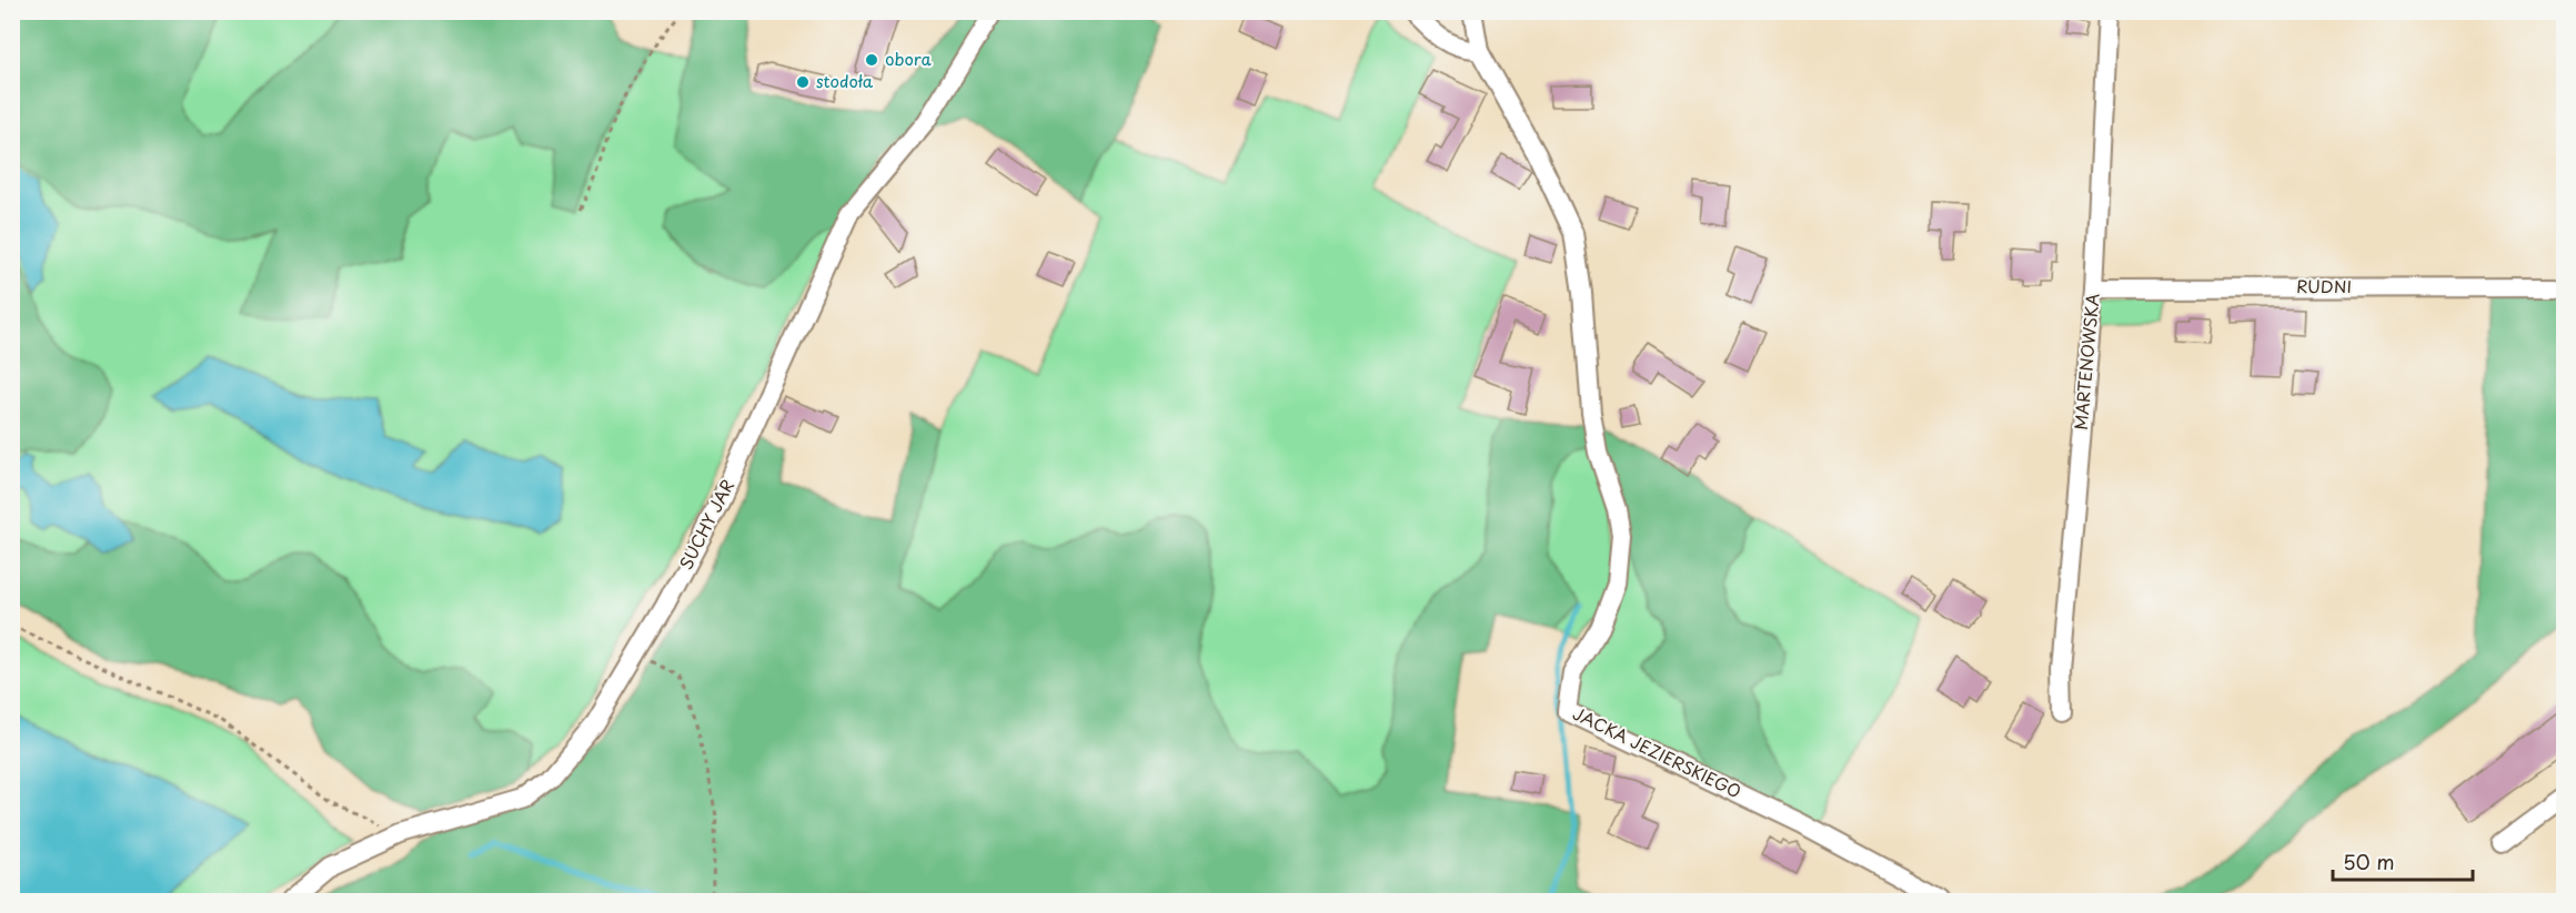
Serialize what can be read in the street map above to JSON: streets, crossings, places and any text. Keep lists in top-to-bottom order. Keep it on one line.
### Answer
{"streets":{"street":["RUDNI","MARTENOWSKA","SUCHY JAR","JACKA JEZIERSKIEGO"]},"crossings":[["RUDNI","MARTENOWSKA"]],"places":["obora","stodoła"],"scale_bar":"50 m"}
